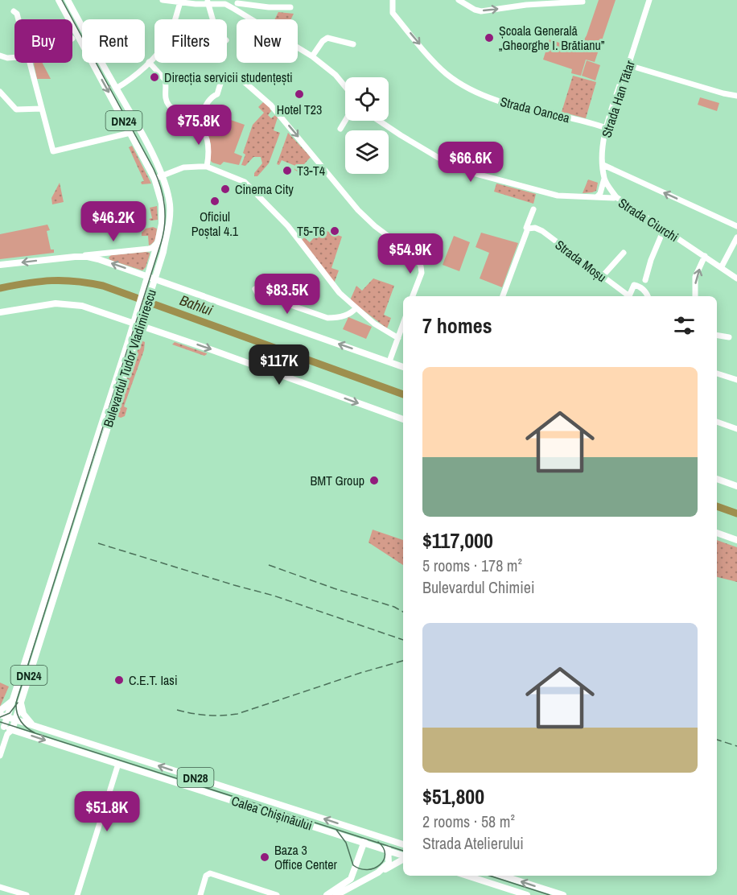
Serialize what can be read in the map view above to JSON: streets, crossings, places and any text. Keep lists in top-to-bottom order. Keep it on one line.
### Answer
{"streets":{"main road":["DN24","Bulevardul Tudor Vladimirescu","DN28","Calea Chișinăului"],"street":["Strada Han Tătar","Strada Oancea","Strada Ciurchi","Strada Moșu"]},"crossings":[["Strada Han Tătar","Strada Oancea"],["Strada Han Tătar","Strada Ciurchi"],["Bulevardul Tudor Vladimirescu","Calea Chișinăului"]],"one_way":["Strada Oancea"],"water":["Bahlui"],"places":["Școala Generală „Gheorghe I. Brătianu”","Direcția servicii studențești","Hotel T23","T3-T4","Cinema City","Oficiul Poștal 4.1","T5-T6","BMT Group","C.E.T. Iasi","Baza 3 Office Center"],"page":{"chip":["Buy","Rent","Filters","New"],"price":["$75.8K","$66.6K","$46.2K","$54.9K","$83.5K","$117K","$51.8K"],"heading":"7 homes","list":[{"name":"$117,000","note":"5 rooms · 178 m² · Bulevardul Chimiei"},{"name":"$51,800","note":"2 rooms · 58 m² · Strada Atelierului"}]}}
